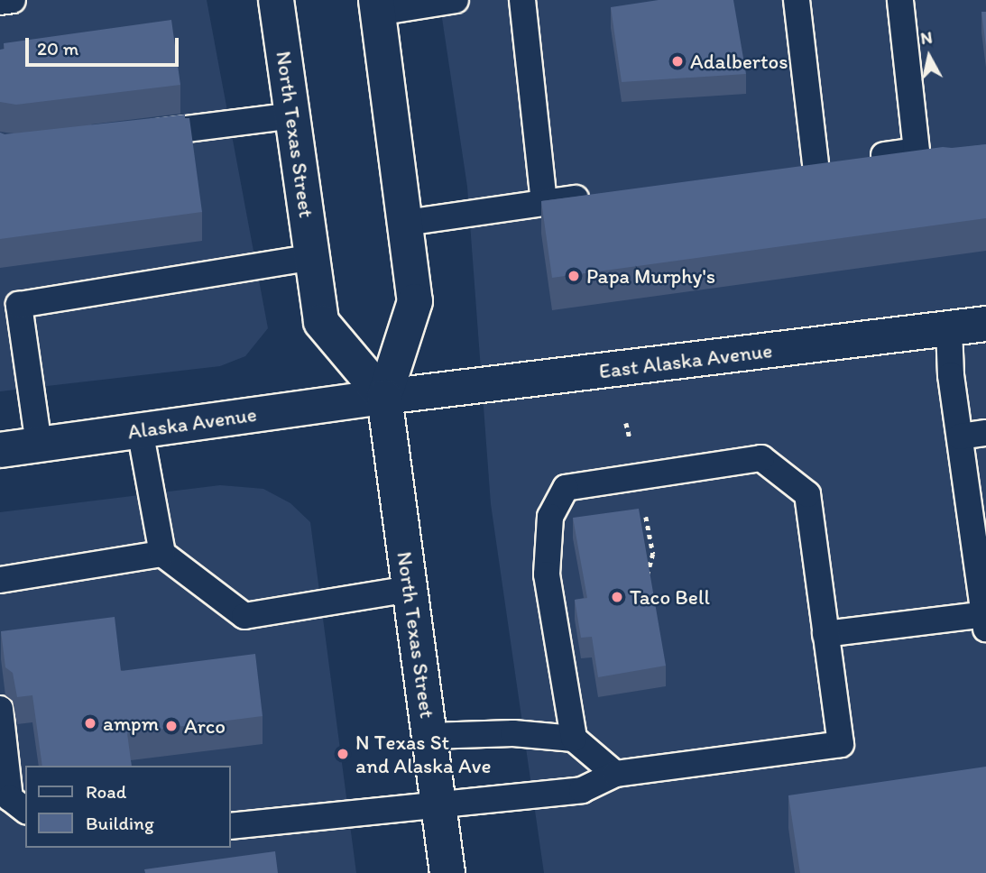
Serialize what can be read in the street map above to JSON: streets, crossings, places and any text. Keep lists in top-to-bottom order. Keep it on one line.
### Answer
{"streets":{"main road":["North Texas Street","East Alaska Avenue","Alaska Avenue"]},"crossings":[["North Texas Street","East Alaska Avenue"],["North Texas Street","Alaska Avenue"],["East Alaska Avenue","Alaska Avenue"]],"places":["Adalbertos","Papa Murphy's","Taco Bell","ampm","Arco","N Texas St and Alaska Ave"],"legend":["Road","Building"],"scale_bar":"20 m","north":"top"}
